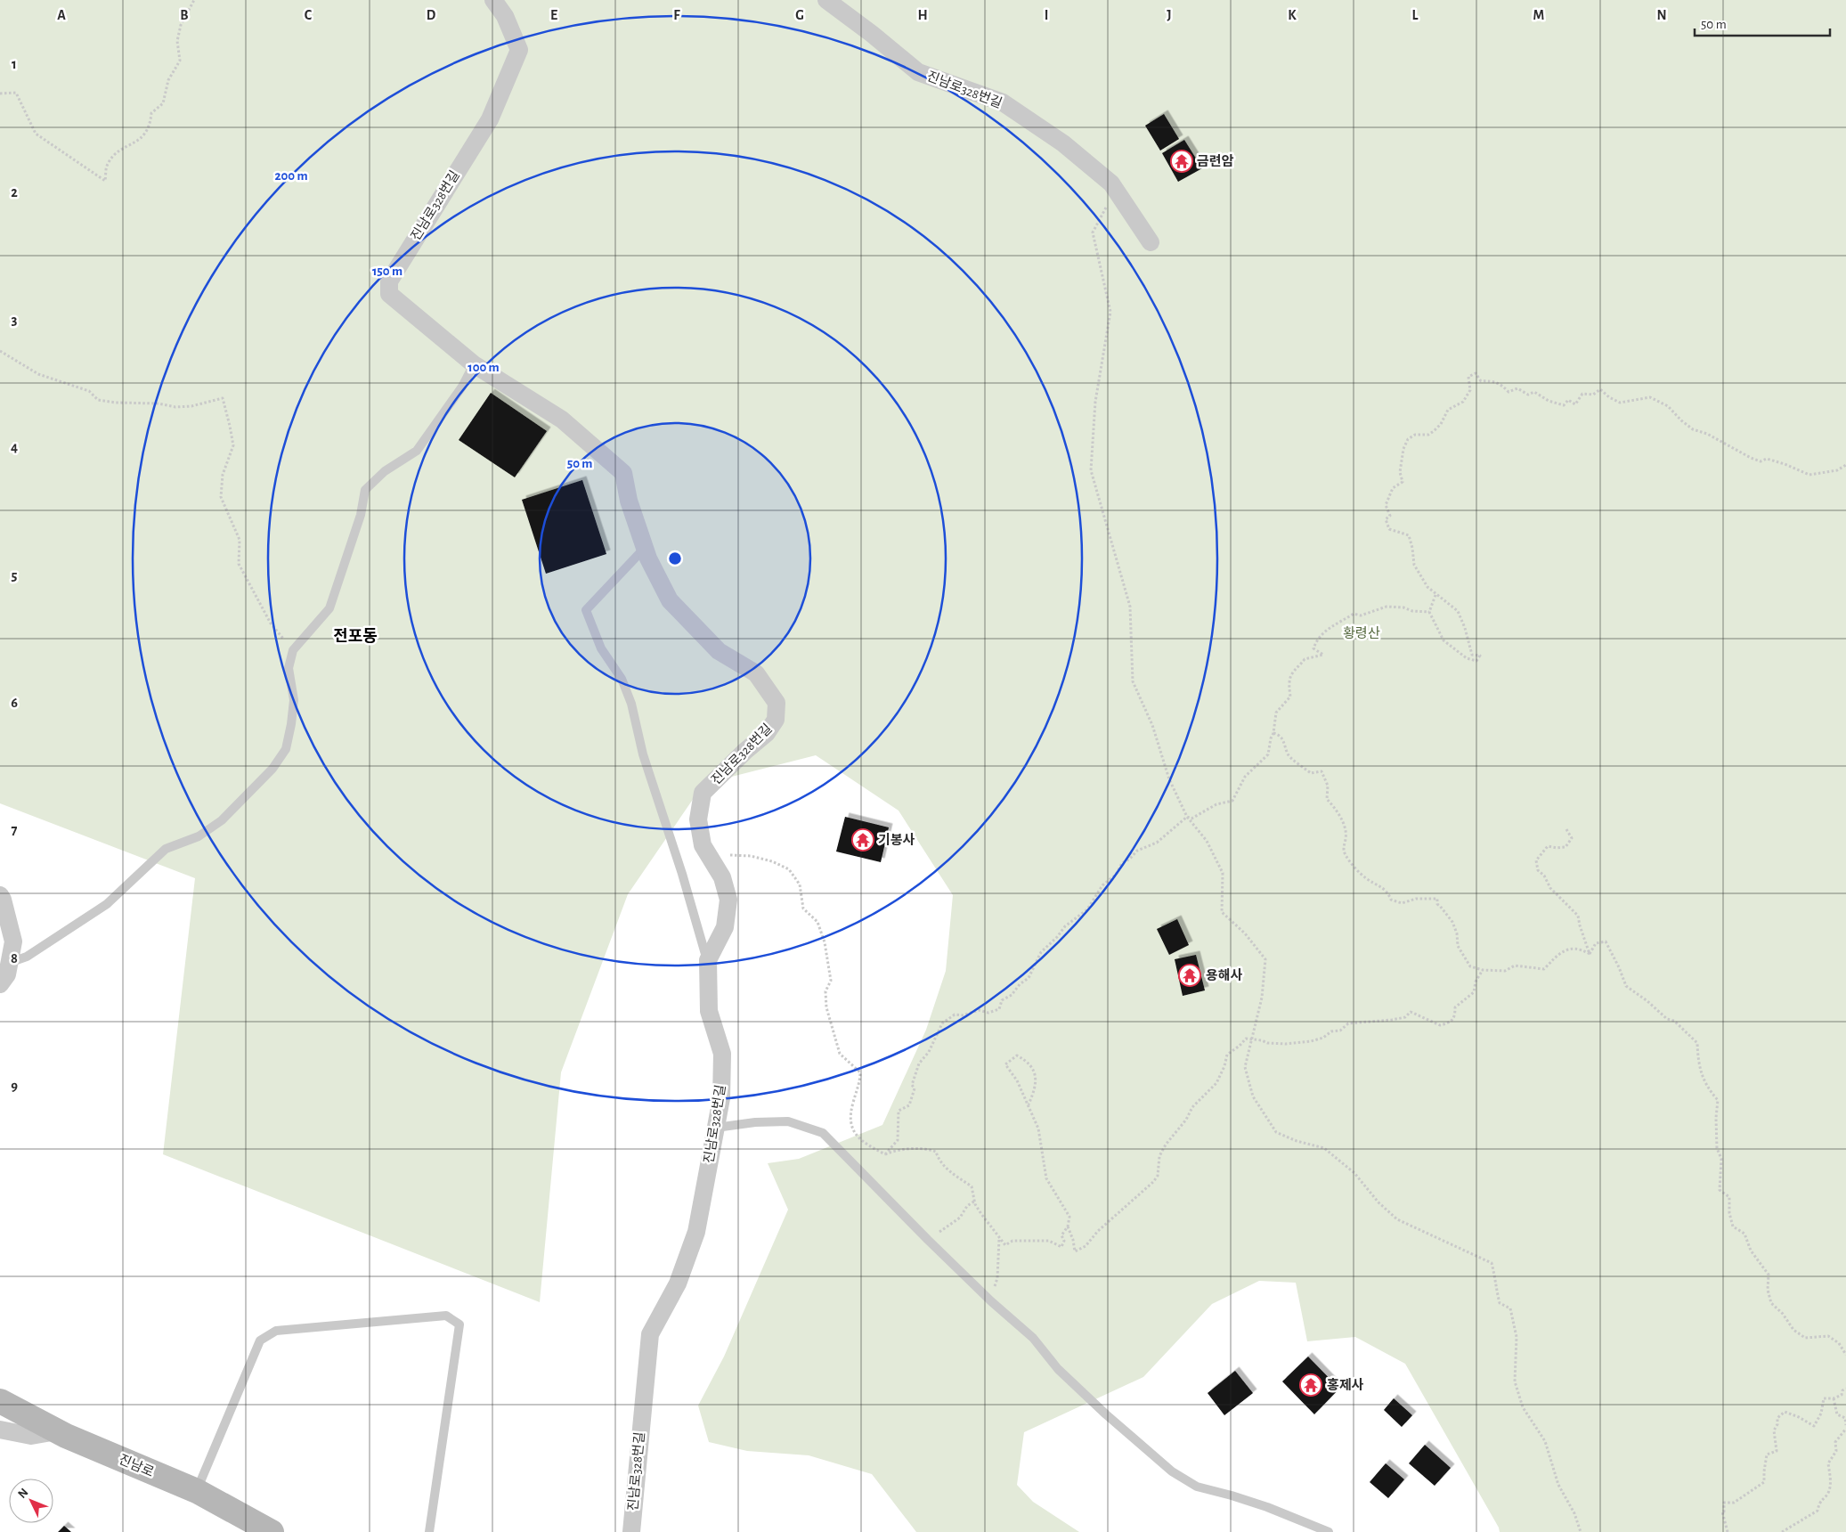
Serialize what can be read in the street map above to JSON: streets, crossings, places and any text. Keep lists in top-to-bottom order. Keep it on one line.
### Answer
{"streets":{"street":["진남로328번길","진남로"]},"districts":["전포동"],"parks":["황령산"],"places":{"temple":["금련암","기봉사","용해사","홍제사"]},"scale_bar":"50 m","north":"top left","grid":{"columns":["A","B","C","D","E","F","G","H","I","J","K","L","M","N"],"rows":["1","2","3","4","5","6","7","8","9"]},"rings":["200 m","150 m","100 m","50 m"]}
